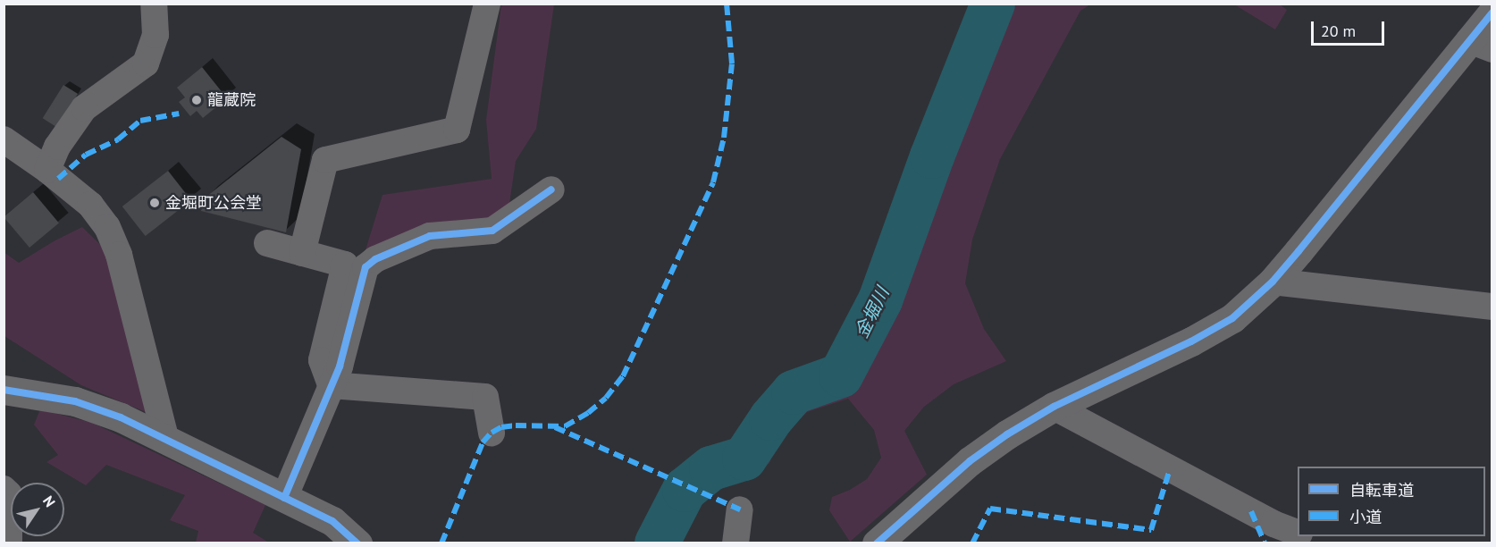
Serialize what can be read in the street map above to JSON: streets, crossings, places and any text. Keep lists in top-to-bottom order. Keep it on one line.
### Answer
{"water":["金堀川"],"places":["龍蔵院","金堀町公会堂"],"legend":["自転車道","小道"],"scale_bar":"20 m","north":"top right"}
